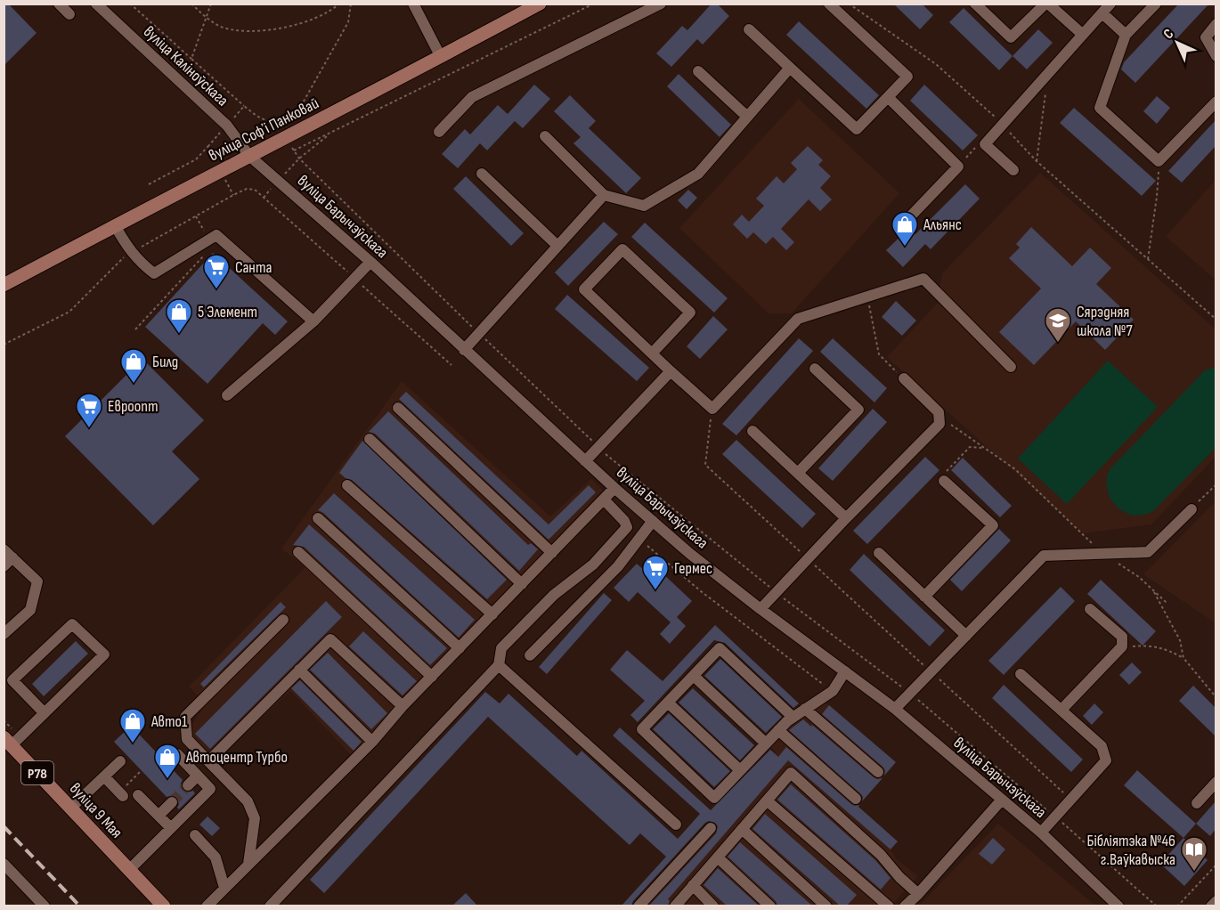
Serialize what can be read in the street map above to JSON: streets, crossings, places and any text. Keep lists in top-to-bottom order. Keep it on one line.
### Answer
{"streets":{"main road":["вуліца Софʼі Панковай","Р78","вуліца 9 Мая"],"street":["вуліца Каліноўскага","вуліца Барычэўскага"]},"crossings":[["вуліца Каліноўскага","вуліца Софʼі Панковай"],["вуліца Каліноўскага","вуліца Барычэўскага"],["вуліца Софʼі Панковай","вуліца Барычэўскага"]],"places":{"shop":["Альянс","5 Элемент","Билд","Авто1","Автоцентр Турбо"],"supermarket":["Санта","Евроопт","Гермес"],"school or university":["Сярэдняя школа №7"],"library":["Бібліятэка №46 г.Ваўкавыска"]},"north":"top left"}
